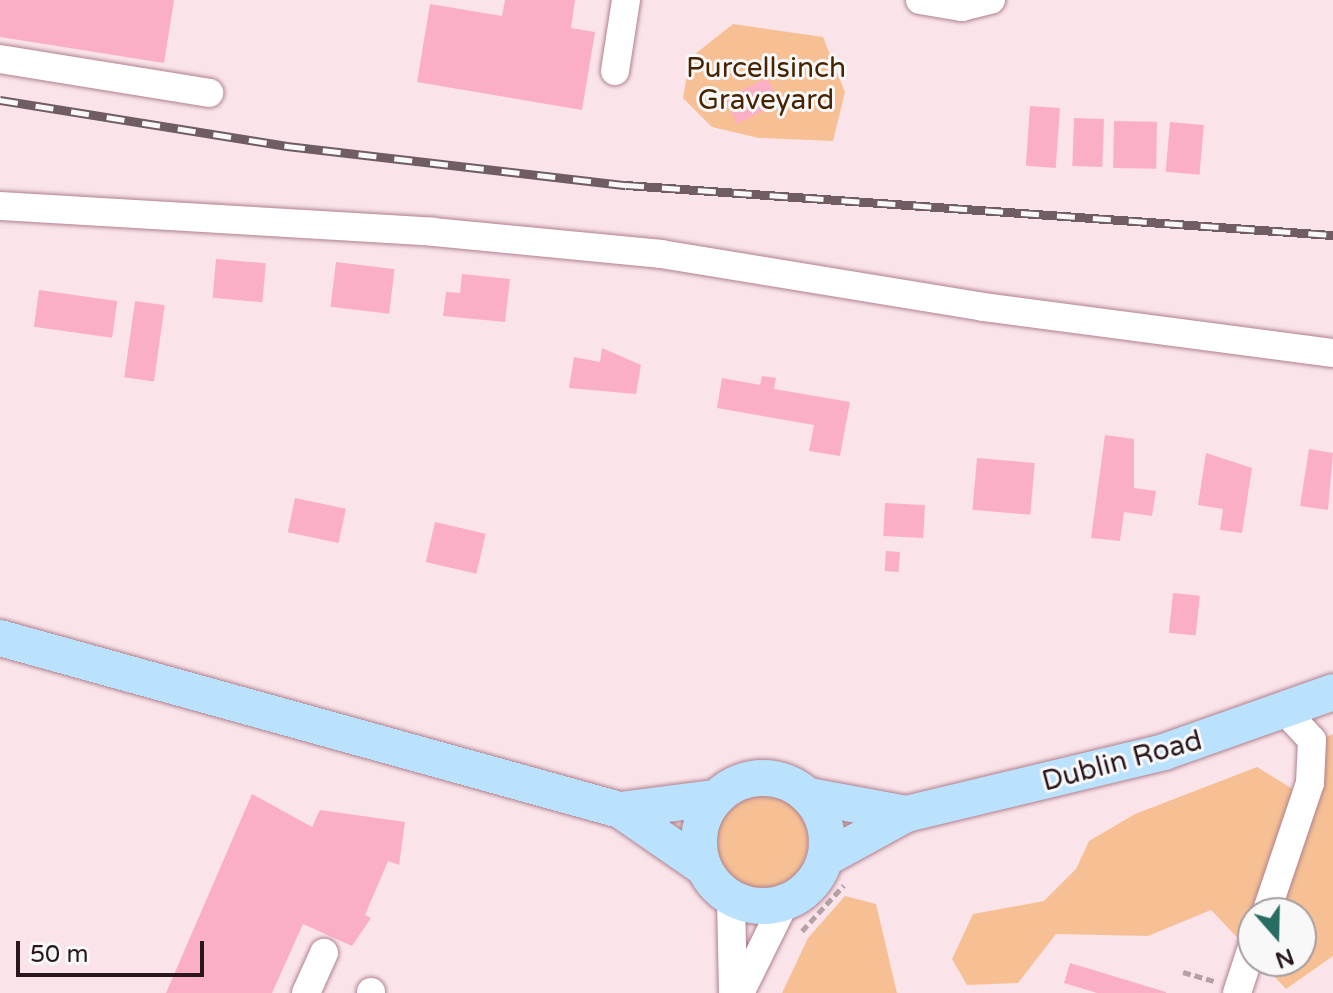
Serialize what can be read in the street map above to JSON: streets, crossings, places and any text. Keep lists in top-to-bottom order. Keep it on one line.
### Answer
{"streets":{"main road":["Dublin Road"]},"parks":["Purcellsinch Graveyard"],"scale_bar":"50 m","north":"bottom"}
